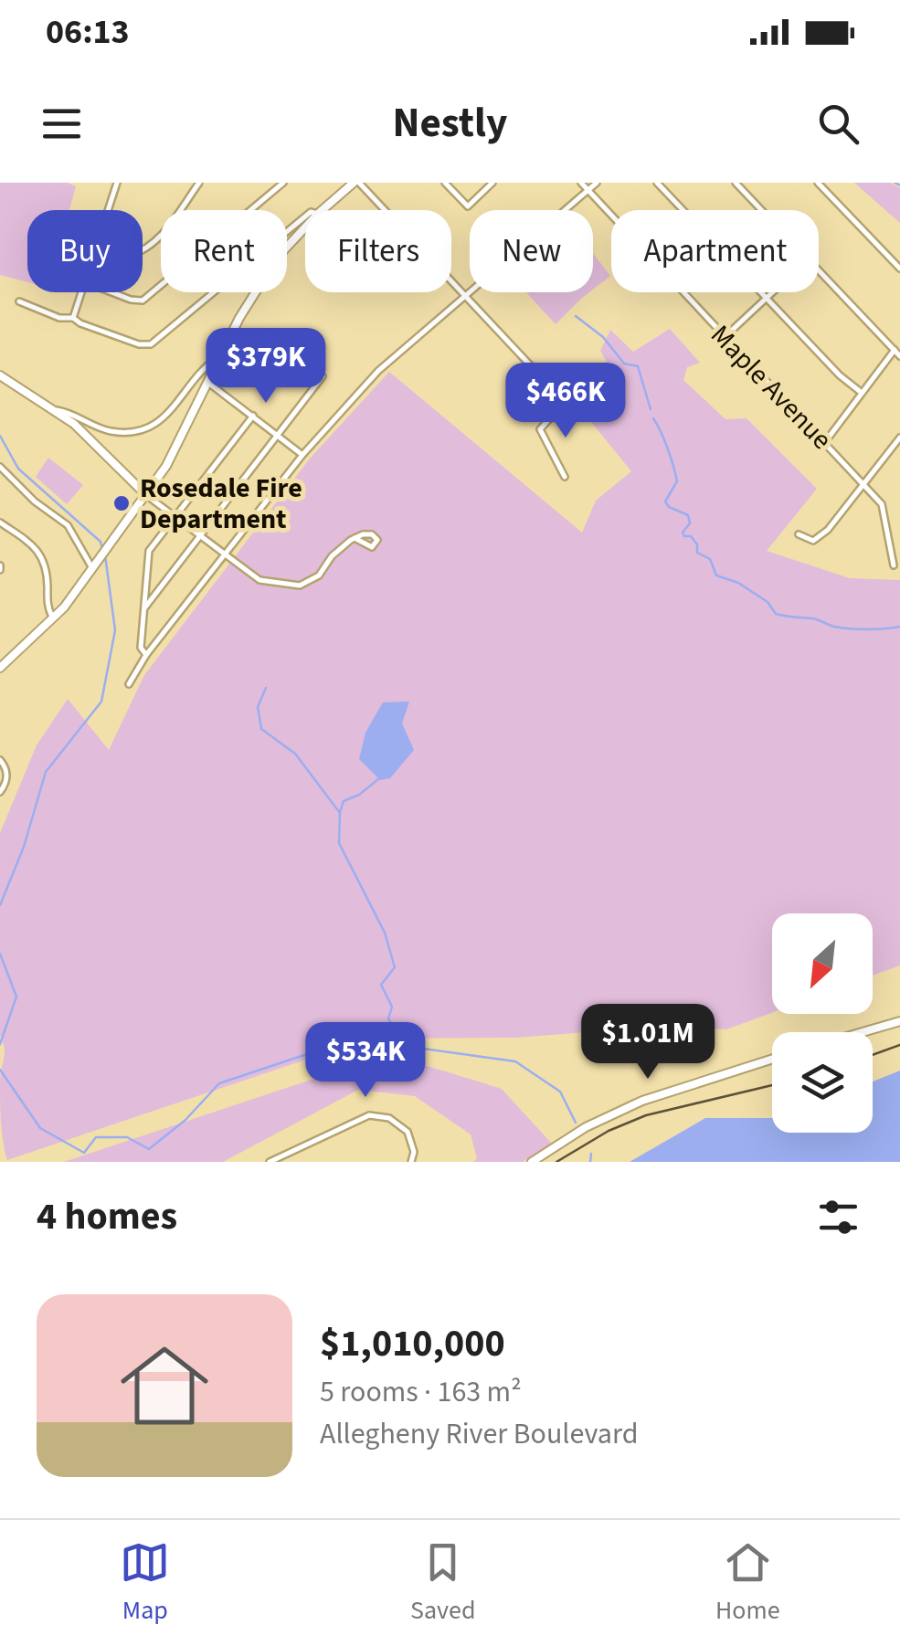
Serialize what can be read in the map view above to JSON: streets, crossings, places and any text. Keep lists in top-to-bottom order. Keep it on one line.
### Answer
{"streets":{"street":["Maple Avenue"]},"places":["Rosedale Fire Department"],"north":"bottom left","page":{"status":"06:13","header":"Nestly","chip":["Buy","Rent","Filters","New","Apartment"],"price":["$379K","$466K","$1.01M","$534K"],"heading":"4 homes","list":[{"name":"$1,010,000","note":"5 rooms · 163 m² · Allegheny River Boulevard"}],"tabs":["Map","Saved","Home"]}}
